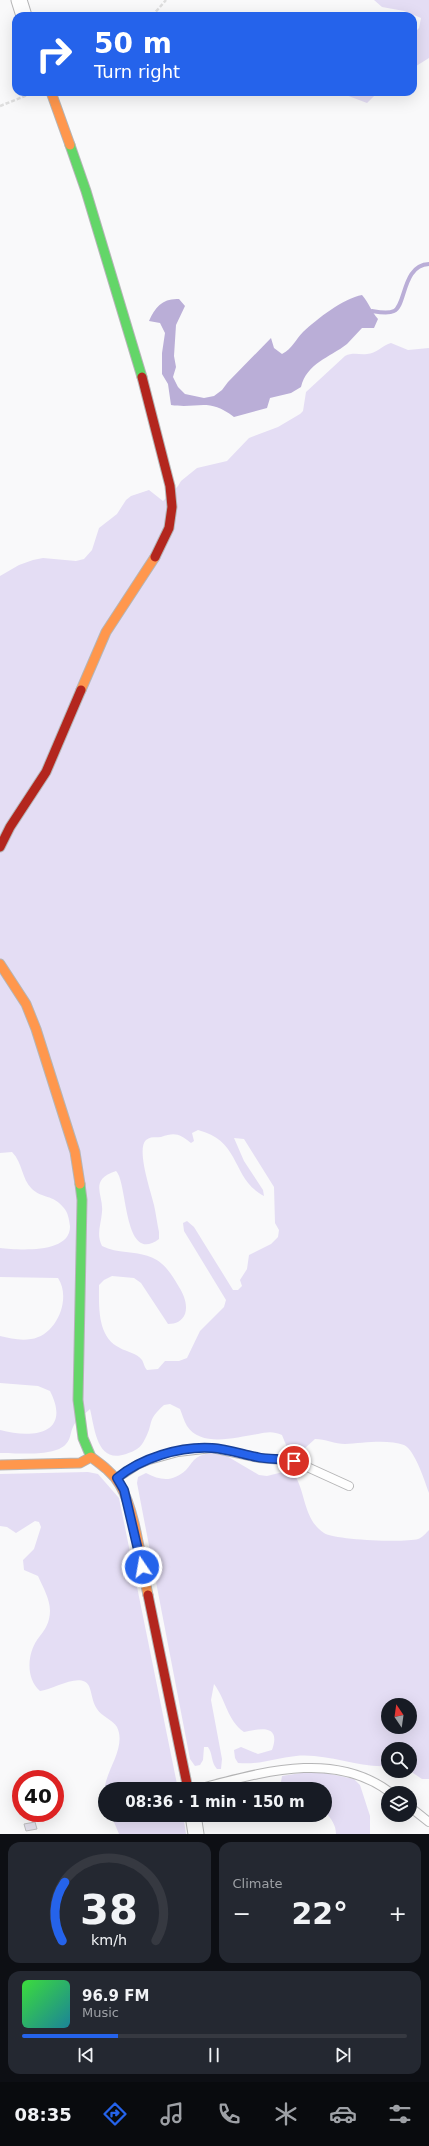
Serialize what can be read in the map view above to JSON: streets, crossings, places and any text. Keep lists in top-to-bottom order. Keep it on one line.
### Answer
{"north":"top","page":{"turn":["50 m","Turn right"],"limit":"40","trip":"08:36 · 1 min · 150 m","tile":"Climate","heat":["−","22°","+"],"song":["96.9 FM","Music"],"tabs":"08:35","gauge":["38","km/h"]}}
